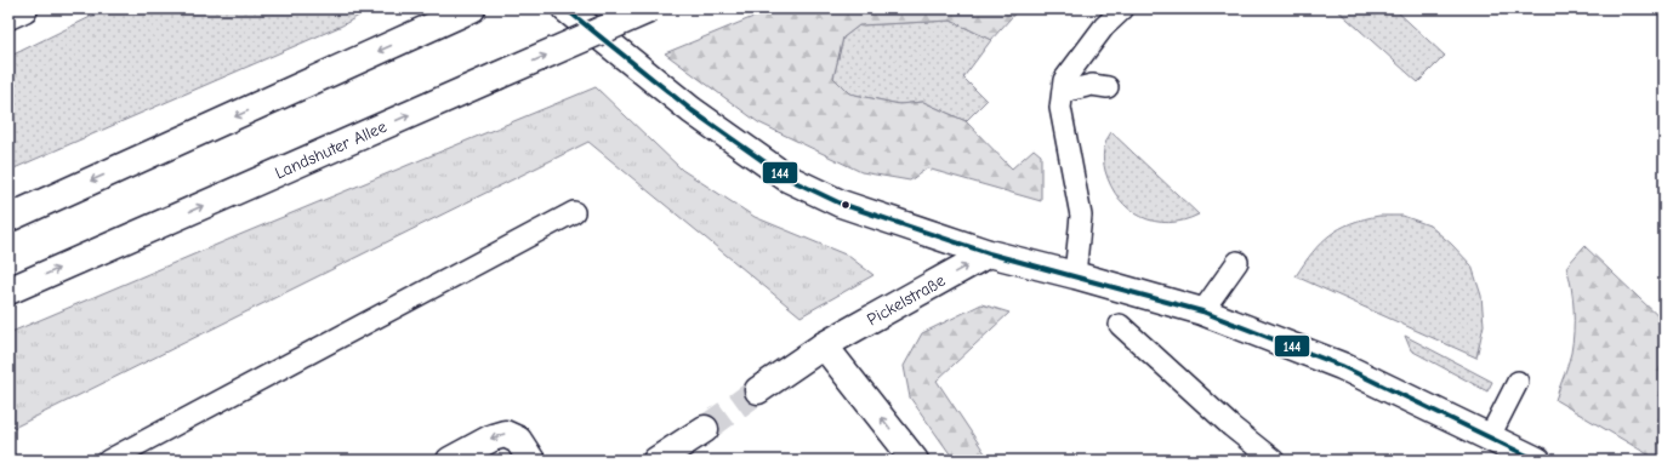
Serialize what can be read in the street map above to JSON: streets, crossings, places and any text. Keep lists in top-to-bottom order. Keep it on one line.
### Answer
{"streets":{"main road":["Landshuter Allee","Pickelstraße"]},"one_way":["Pickelstraße"],"lines":["transit line 144"]}
